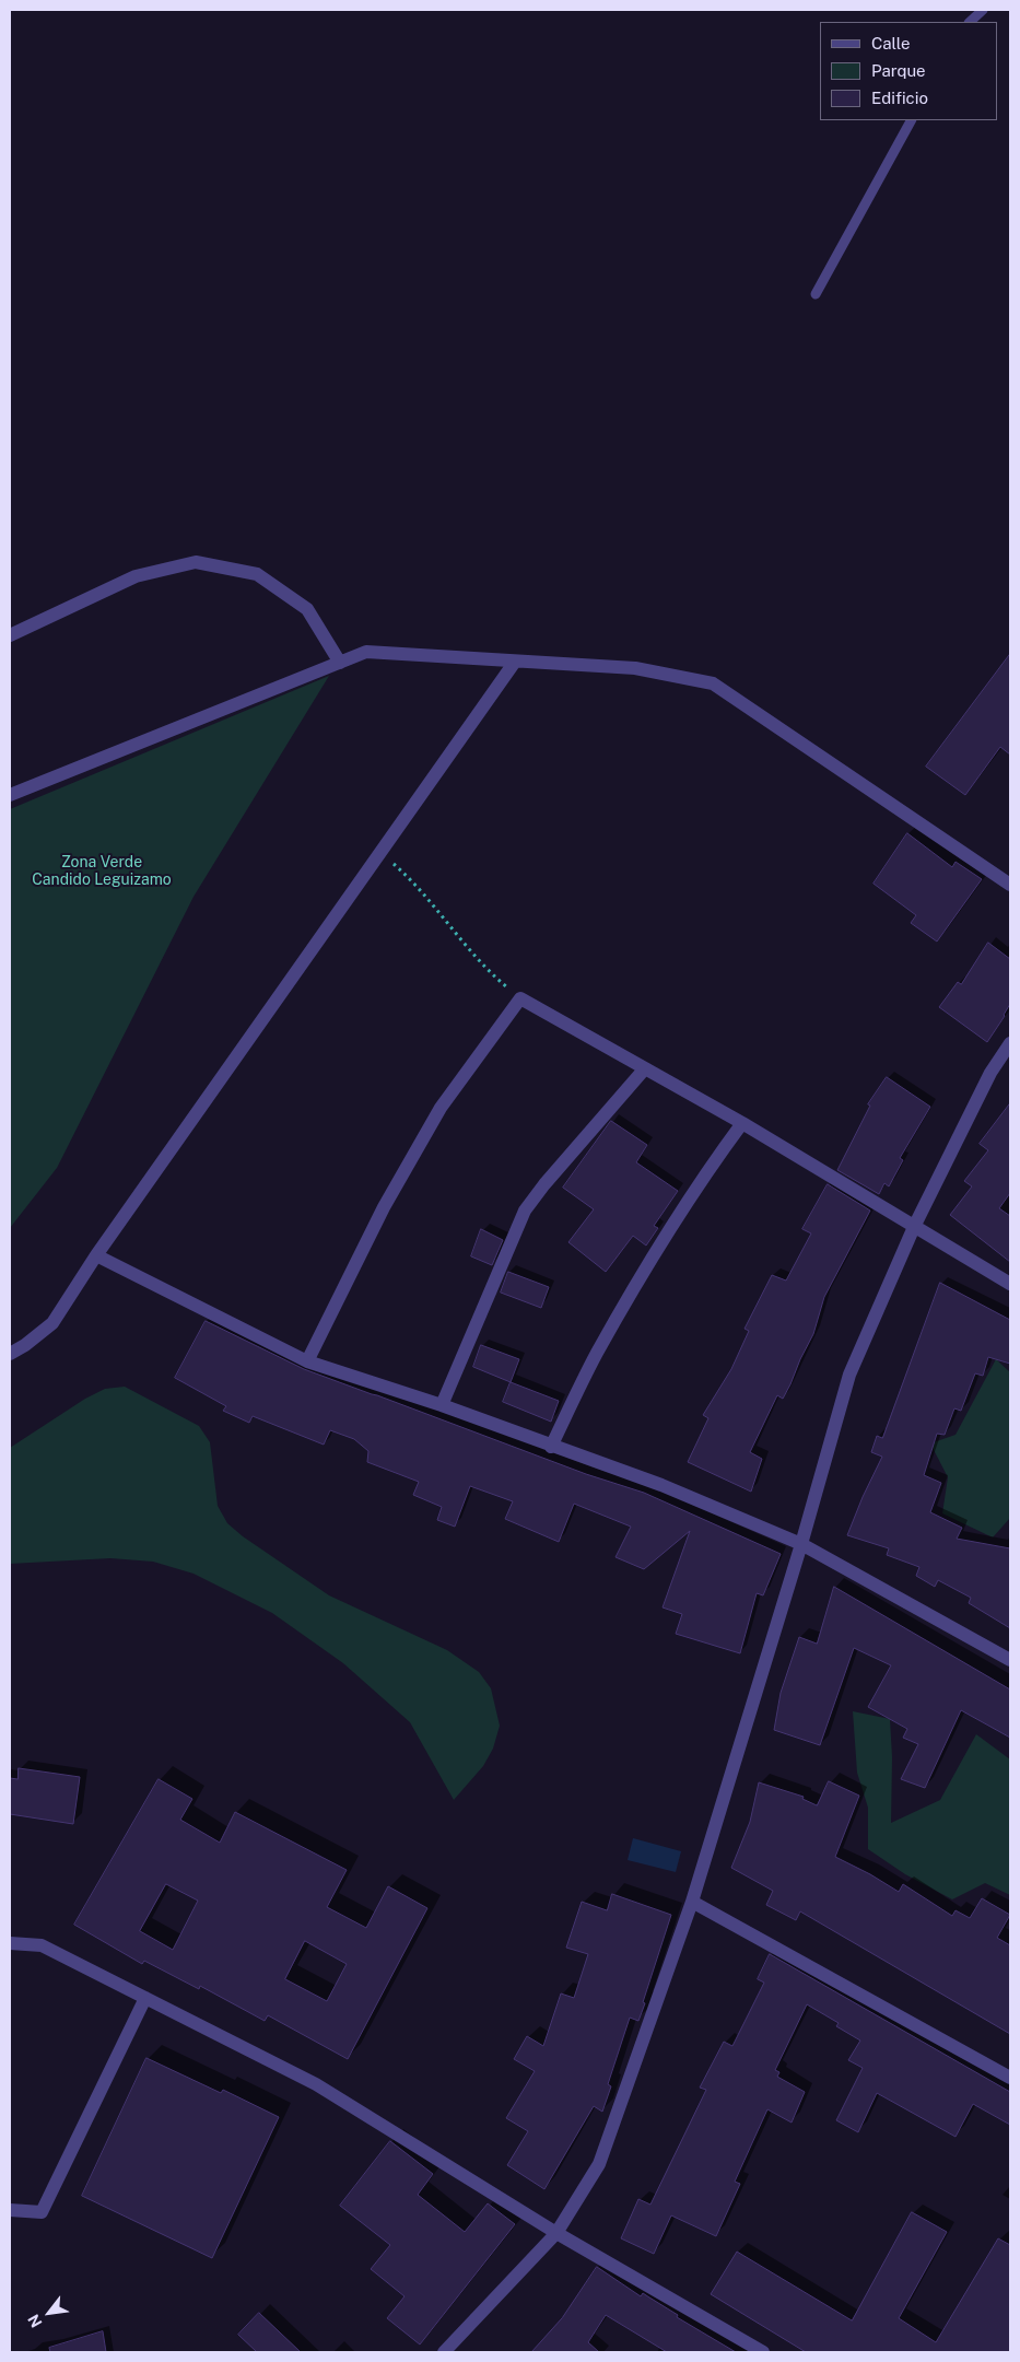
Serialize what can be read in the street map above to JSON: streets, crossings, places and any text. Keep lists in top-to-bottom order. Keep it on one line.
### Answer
{"parks":["Zona Verde Candido Leguizamo"],"legend":["Calle","Parque","Edificio"],"north":"bottom left"}
